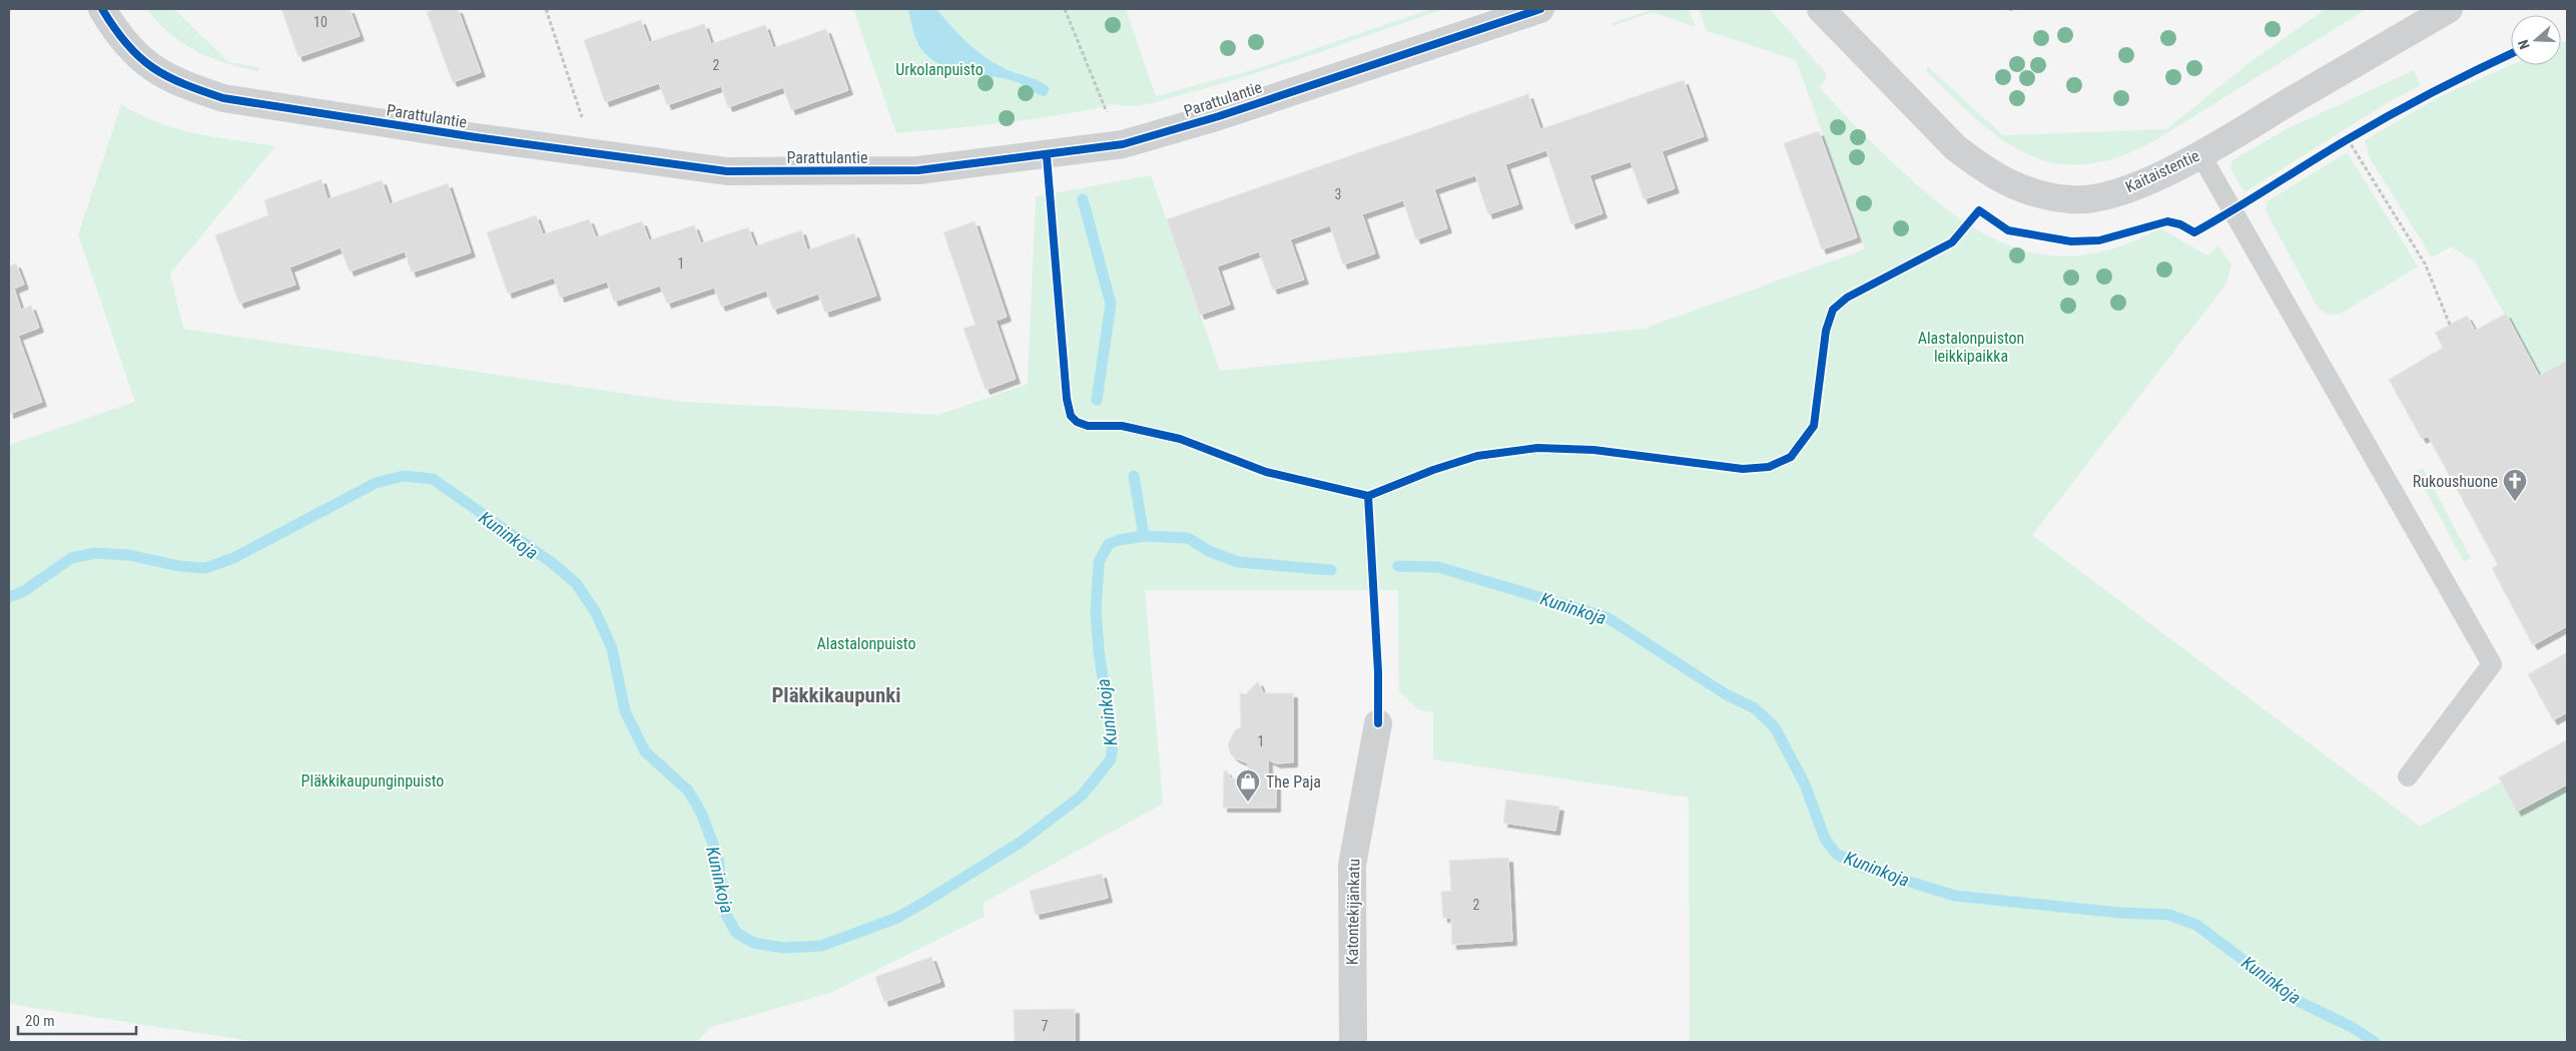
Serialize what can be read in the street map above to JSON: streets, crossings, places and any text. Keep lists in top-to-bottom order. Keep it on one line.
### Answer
{"streets":{"street":["Parattulantie","Kaitaistentie","Katontekijänkatu"]},"districts":["Pläkkikaupunki"],"water":["Kuninkoja"],"parks":["Urkolanpuisto","Alastalonpuiston leikkipaikka","Alastalonpuisto","Pläkkikaupunginpuisto"],"places":{"church":["Rukoushuone"],"shop":["The Paja"]},"house_numbers":["10","2","3","1","1","2","7"],"scale_bar":"20 m","north":"left"}
